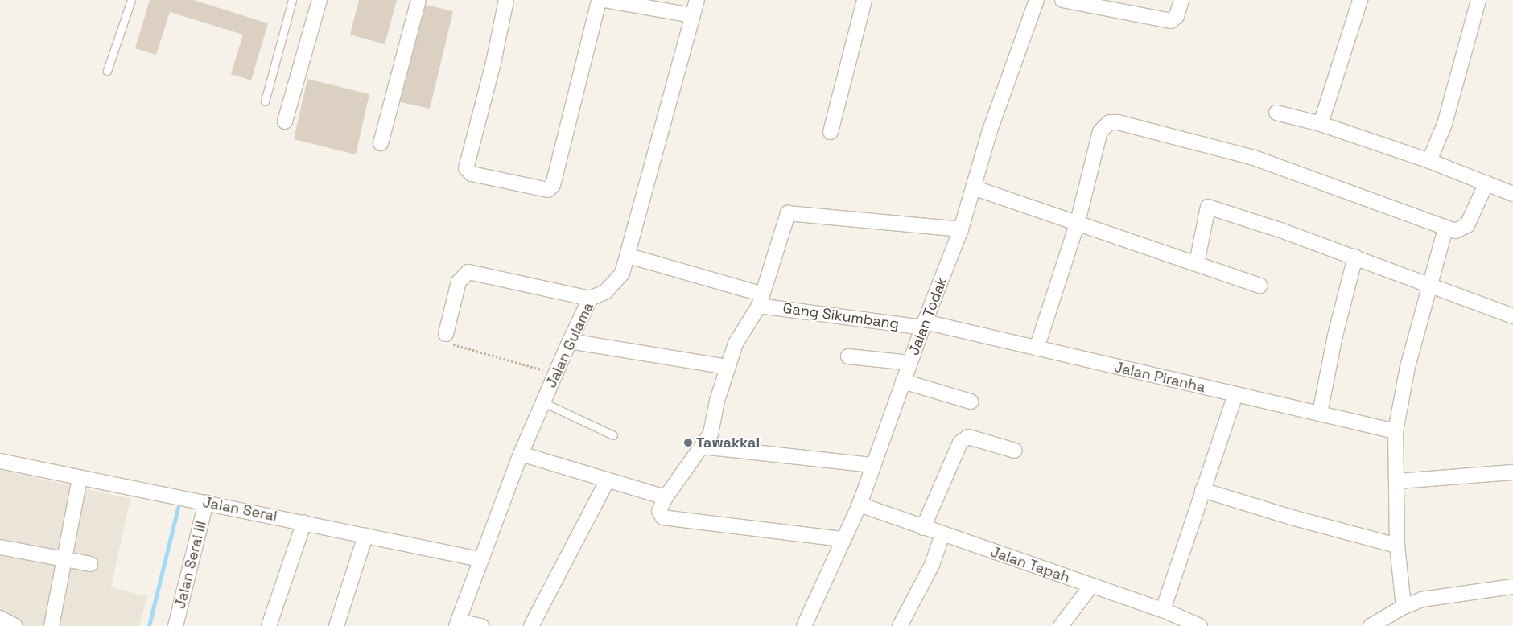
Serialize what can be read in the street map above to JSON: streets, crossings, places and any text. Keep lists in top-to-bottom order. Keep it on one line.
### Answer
{"streets":{"street":["Gang Sikumbang","Jalan Todak","Jalan Gulama","Jalan Piranha","Jalan Serai","Jalan Serai III","Jalan Tapah"]},"crossings":[["Gang Sikumbang","Jalan Todak"],["Gang Sikumbang","Jalan Gulama"],["Gang Sikumbang","Jalan Piranha"],["Jalan Todak","Jalan Piranha"],["Jalan Todak","Jalan Tapah"],["Jalan Gulama","Jalan Serai"],["Jalan Serai","Jalan Serai III"]],"places":["Tawakkal"]}
